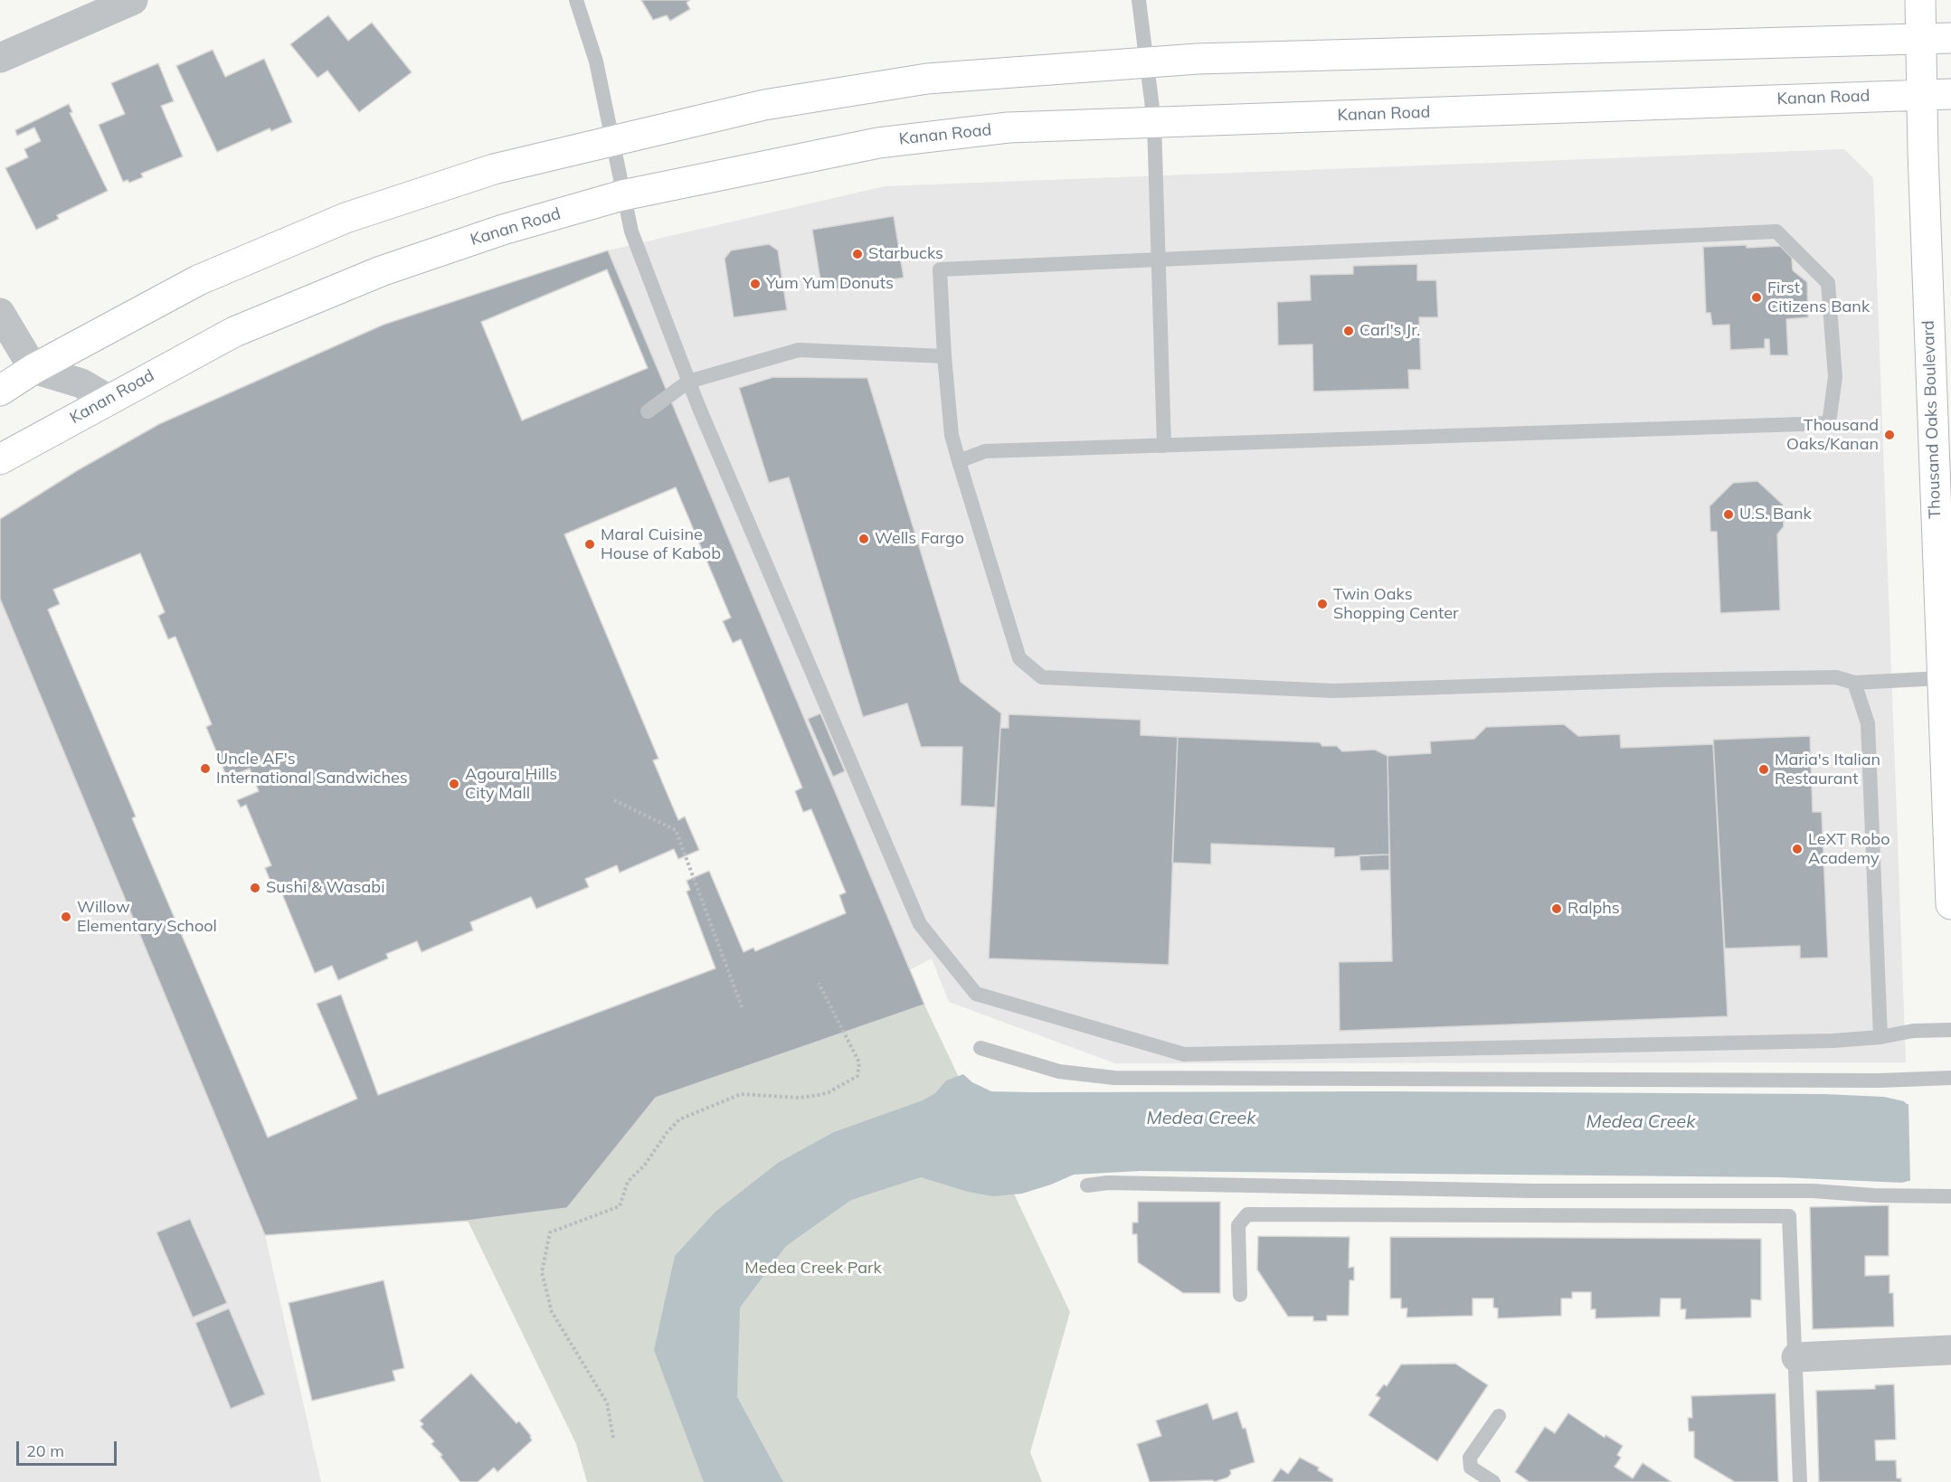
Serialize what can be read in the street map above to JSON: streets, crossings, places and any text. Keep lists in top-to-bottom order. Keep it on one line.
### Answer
{"streets":{"main road":["Kanan Road","Thousand Oaks Boulevard"]},"crossings":[["Kanan Road","Thousand Oaks Boulevard"]],"water":["Medea Creek"],"parks":["Medea Creek Park"],"places":["Starbucks","Yum Yum Donuts","First Citizens Bank","Carl's Jr.","Thousand Oaks/Kanan","U.S. Bank","Wells Fargo","Maral Cuisine House of Kabob","Twin Oaks Shopping Center","Uncle AF's International Sandwiches","Maria's Italian Restaurant","Agoura Hills City Mall","LeXT Robo Academy","Sushi & Wasabi","Ralphs","Willow Elementary School"],"scale_bar":"20 m"}
